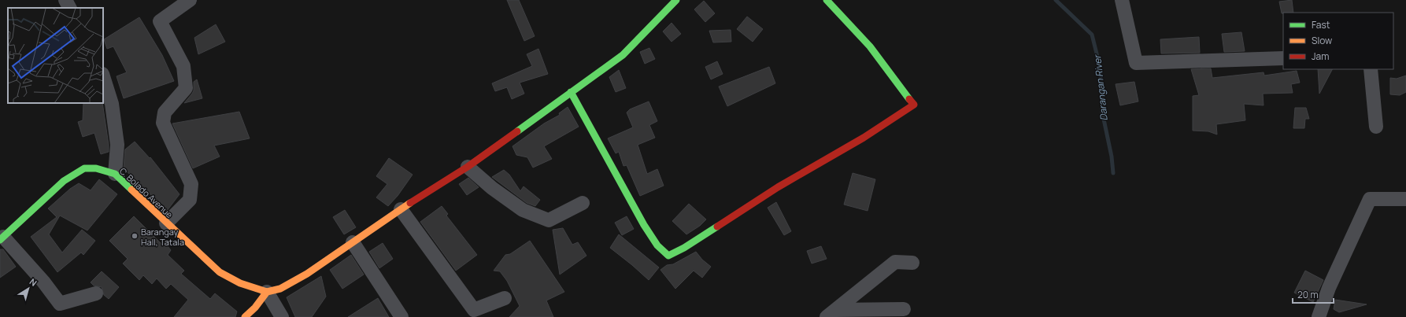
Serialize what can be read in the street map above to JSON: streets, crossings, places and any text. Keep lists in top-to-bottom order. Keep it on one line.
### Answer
{"streets":{"street":["C. Bolado Avenue"]},"water":["Darangan River"],"places":["Barangay Hall, Tatala"],"legend":["Fast","Slow","Jam"],"scale_bar":"20 m","north":"top right"}
